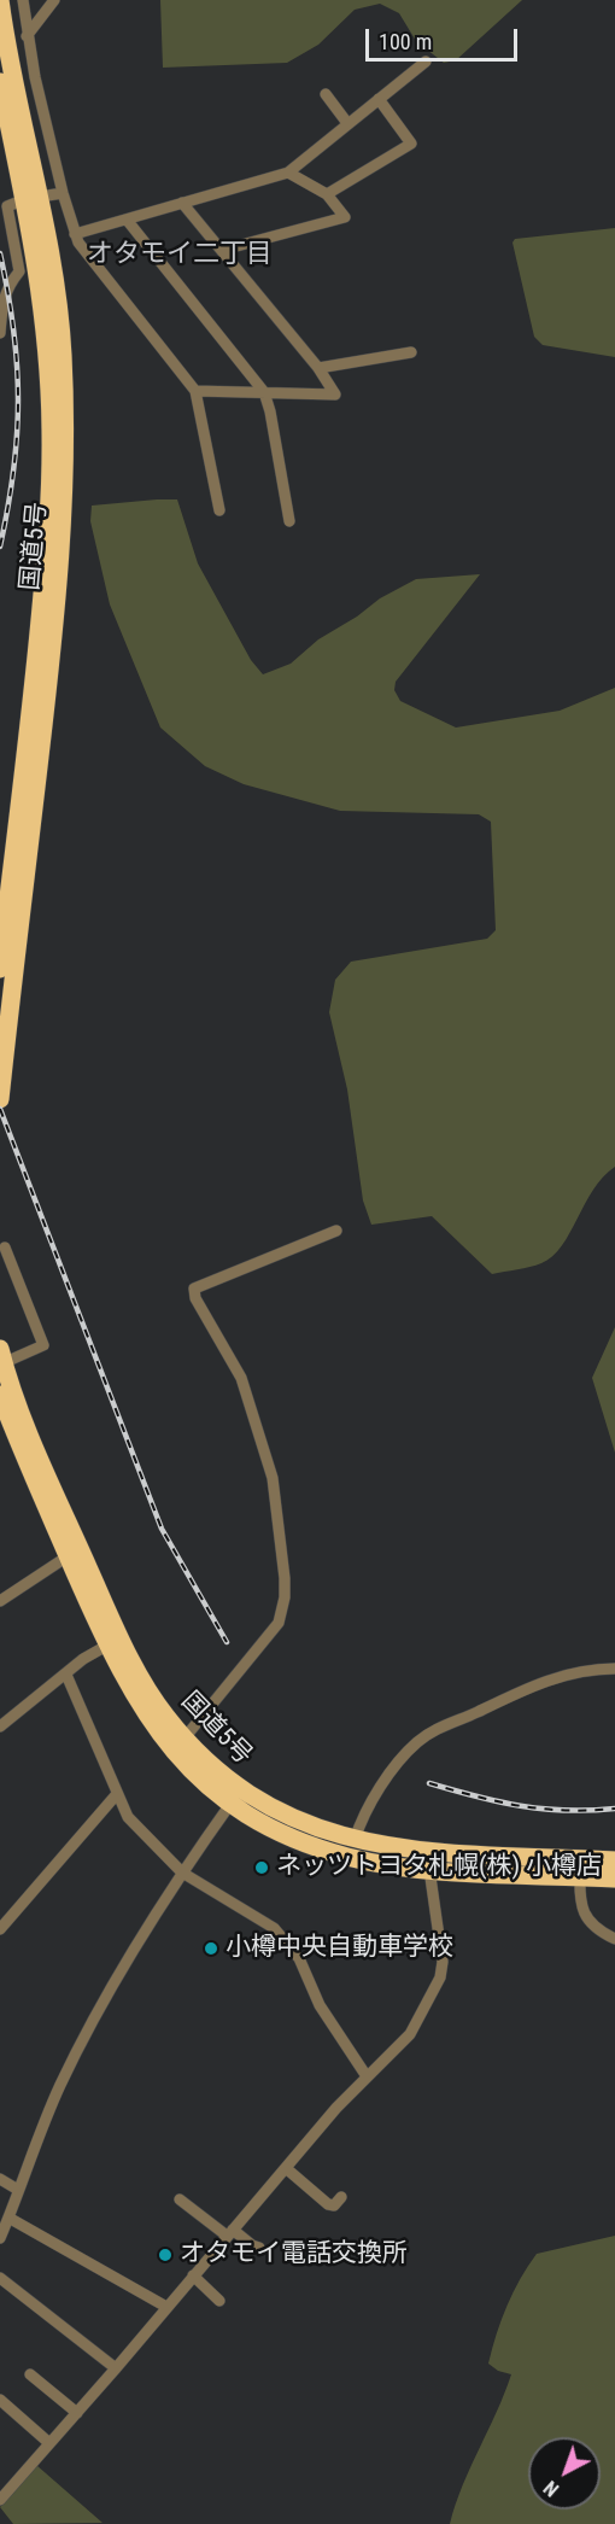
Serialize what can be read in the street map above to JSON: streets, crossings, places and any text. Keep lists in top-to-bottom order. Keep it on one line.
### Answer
{"streets":{"highway":["国道5号"]},"districts":["オタモイ二丁目"],"places":["ネッツトヨタ札幌(株) 小樽店","小樽中央自動車学校","オタモイ電話交換所"],"scale_bar":"100 m","north":"bottom left"}
